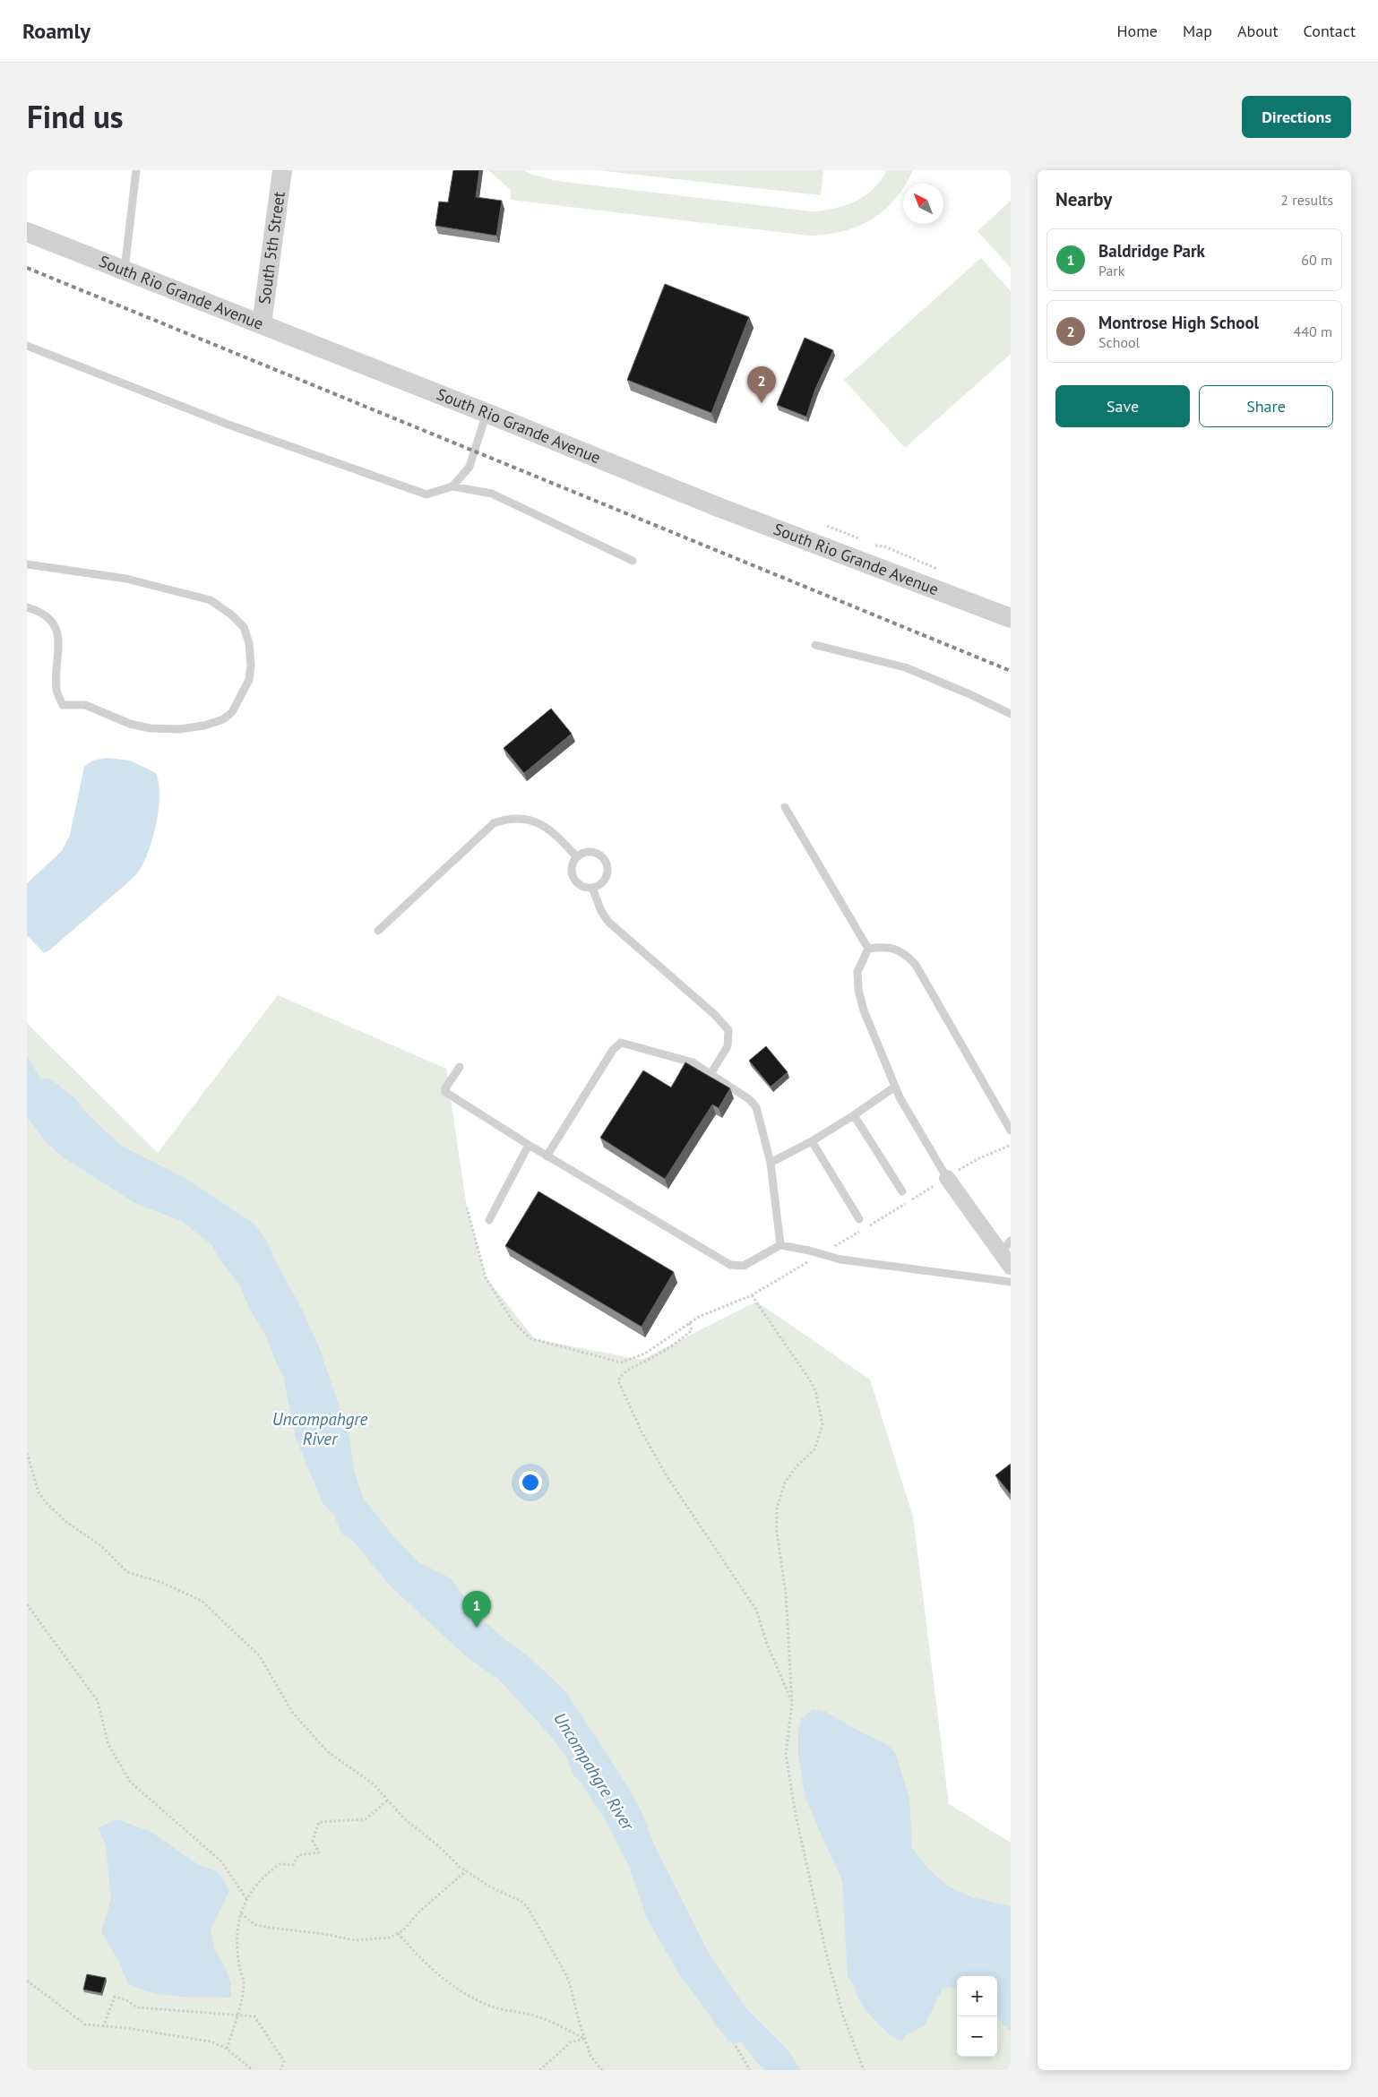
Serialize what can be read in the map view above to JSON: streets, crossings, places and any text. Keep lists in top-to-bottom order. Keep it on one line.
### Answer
{"streets":{"street":["South 5th Street","South Rio Grande Avenue"]},"crossings":[["South 5th Street","South Rio Grande Avenue"]],"water":["Uncompahgre River"],"north":"top left","page":{"header":"Roamly","nav":["Home","Map","About","Contact"],"title":"Find us","buttons":["Directions",["Save","Share"]],"heading":["Nearby","2 results"],"list":[{"mark":"1","name":"Baldridge Park","note":"Park","value":"60 m"},{"mark":"2","name":"Montrose High School","note":"School","value":"440 m"}],"pins":["2","1"],"map_buttons":["+","−"]}}
